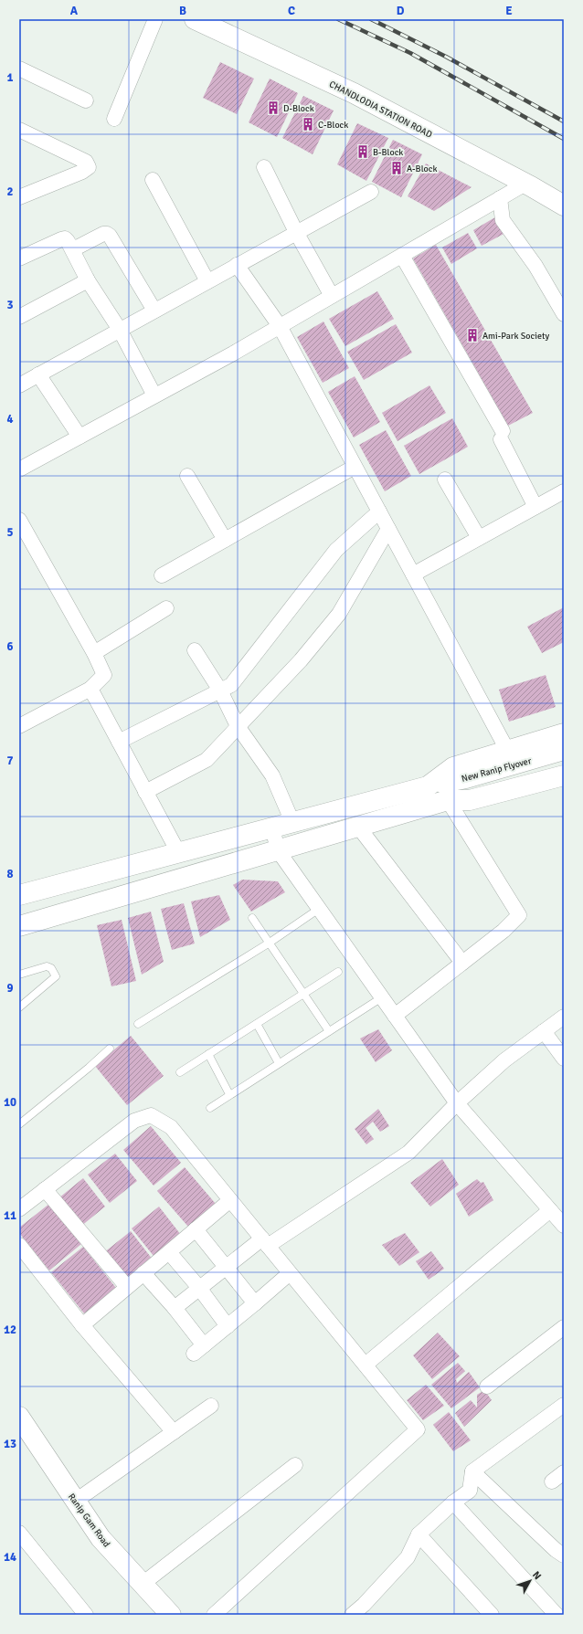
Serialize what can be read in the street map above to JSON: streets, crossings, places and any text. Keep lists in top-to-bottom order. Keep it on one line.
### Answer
{"streets":{"main road":["CHANDLODIA STATION ROAD","New Ranip Flyover","Ranip Gam Road"]},"places":{"building":["D-Block","C-Block","B-Block","A-Block","Ami-Park Society"]},"north":"top right","grid":{"columns":["A","B","C","D","E"],"rows":["1","2","3","4","5","6","7","8","9","10","11","12","13","14"]}}
